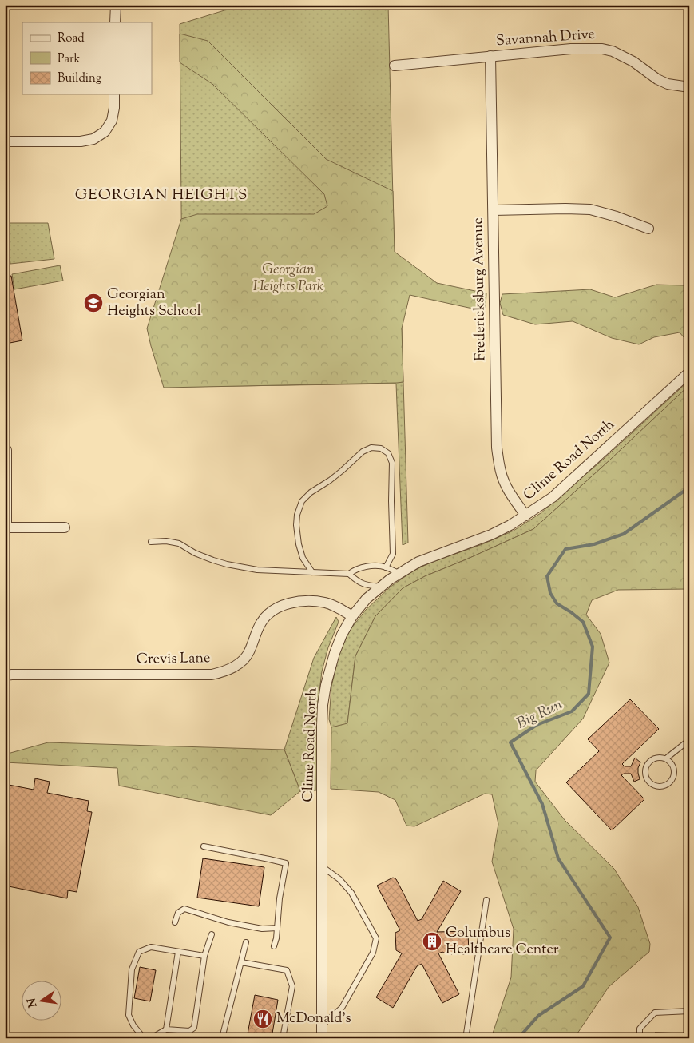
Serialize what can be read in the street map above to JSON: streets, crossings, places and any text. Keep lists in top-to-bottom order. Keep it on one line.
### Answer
{"streets":{"street":["Savannah Drive","Fredericksburg Avenue","Clime Road North","Crevis Lane"]},"crossings":[["Savannah Drive","Fredericksburg Avenue"],["Fredericksburg Avenue","Clime Road North"],["Clime Road North","Crevis Lane"]],"districts":["GEORGIAN HEIGHTS"],"water":["Big Run"],"parks":["Georgian Heights Park"],"places":{"school or university":["Georgian Heights School"],"building":["Columbus Healthcare Center"],"restaurant":["McDonald's"]},"legend":["Road","Park","Building"],"north":"left"}
